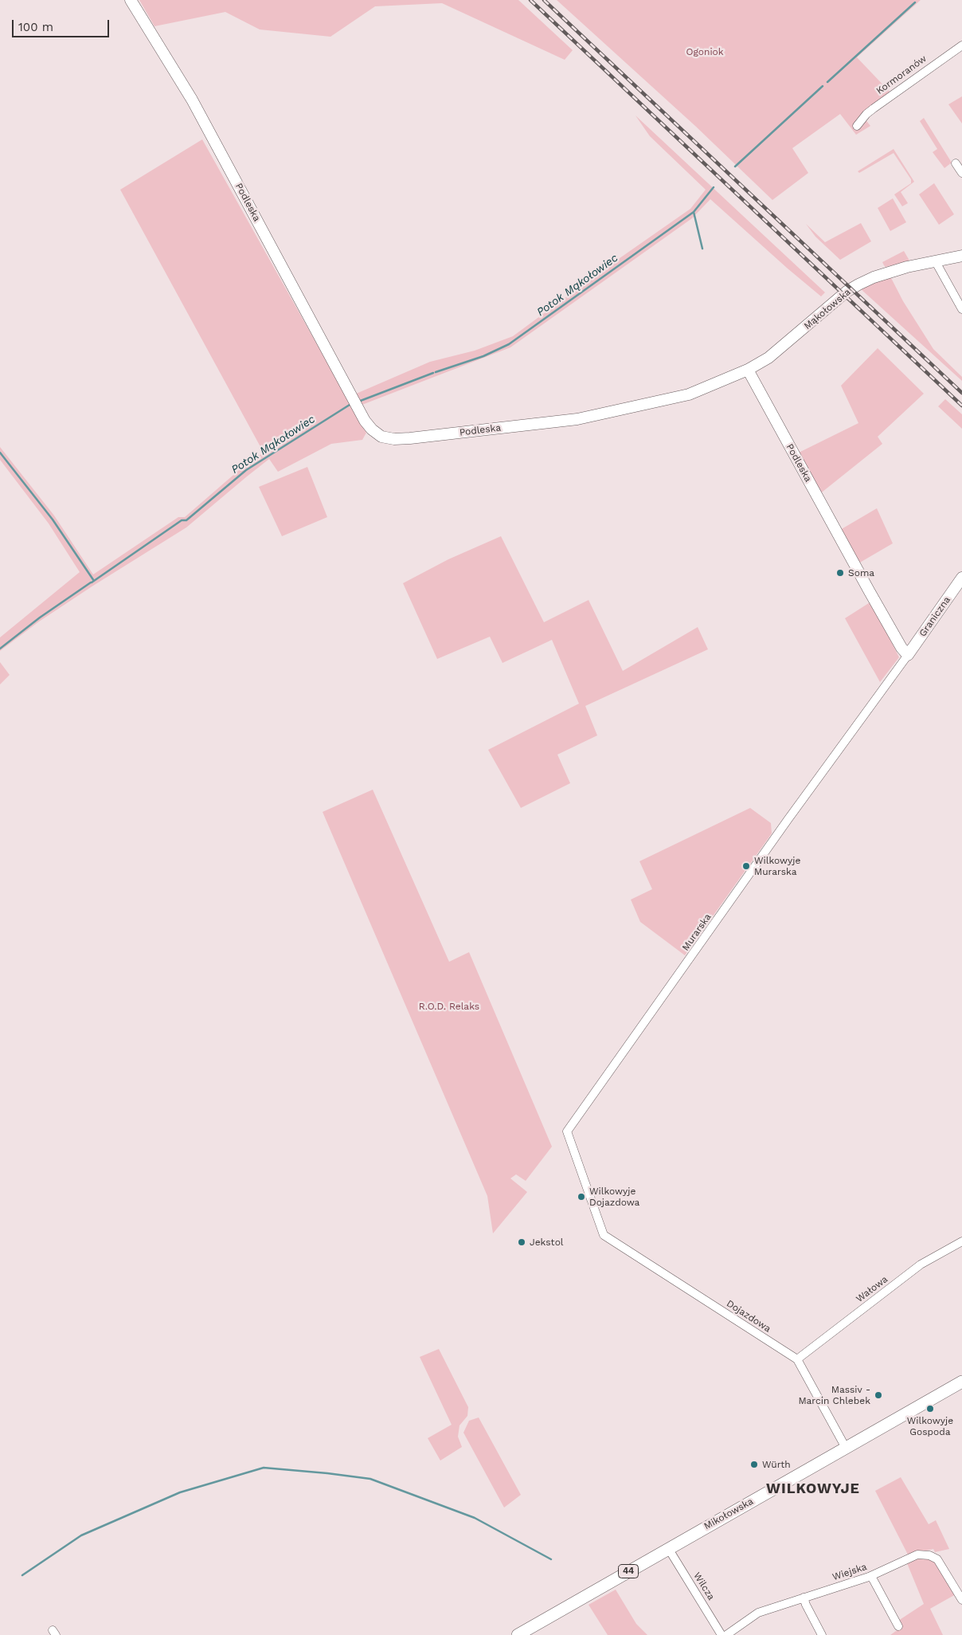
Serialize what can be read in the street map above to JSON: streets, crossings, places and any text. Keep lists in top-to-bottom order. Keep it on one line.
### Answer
{"streets":{"main road":["Mikołowska","44"],"street":["Kormoranów","Podleska","Mąkołowska","Graniczna","Murarska","Wałowa","Dojazdowa","Wiejska","Wilcza"]},"crossings":[["Podleska","Mąkołowska"],["Podleska","Graniczna"],["Podleska","Murarska"],["Graniczna","Murarska"],["Murarska","Dojazdowa"],["Wałowa","Dojazdowa"],["Dojazdowa","Mikołowska"],["Mikołowska","Wilcza"]],"districts":["WILKOWYJE"],"water":["Potok Mąkołowiec"],"parks":["Ogoniok","R.O.D. Relaks"],"places":["Soma","Wilkowyje Murarska","Wilkowyje Dojazdowa","Jekstol","Massiv - Marcin Chlebek","Wilkowyje Gospoda","Würth"],"scale_bar":"100 m"}
